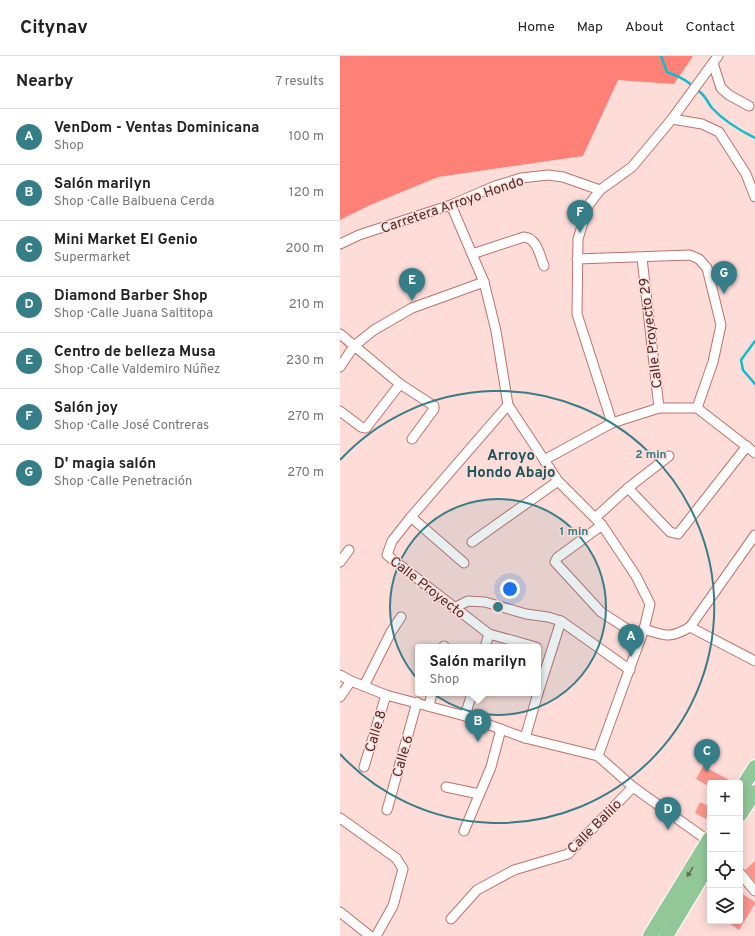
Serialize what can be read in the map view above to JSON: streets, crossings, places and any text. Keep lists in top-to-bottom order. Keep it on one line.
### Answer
{"streets":{"street":["Carretera Arroyo Hondo","Calle Proyecto 29","Calle Proyecto","Calle 8","Calle 6","Calle Balilo"]},"districts":["Arroyo Hondo Abajo"],"page":{"header":"Citynav","nav":["Home","Map","About","Contact"],"heading":["Nearby","7 results"],"list":[{"mark":"A","name":"VenDom - Ventas Dominicana","note":"Shop","value":"100 m"},{"mark":"B","name":"Salón marilyn","note":"Shop · Calle Balbuena Cerda","value":"120 m"},{"mark":"C","name":"Mini Market El Genio","note":"Supermarket","value":"200 m"},{"mark":"D","name":"Diamond Barber Shop","note":"Shop · Calle Juana Saltitopa","value":"210 m"},{"mark":"E","name":"Centro de belleza Musa","note":"Shop · Calle Valdemiro Núñez","value":"230 m"},{"mark":"F","name":"Salón joy","note":"Shop · Calle José Contreras","value":"270 m"},{"mark":"G","name":"D' magia salón","note":"Shop · Calle Penetración","value":"270 m"}],"pins":["F","G","E","A","B","C","D"],"popup":["Salón marilyn","Shop"],"map_buttons":["+","−"]},"rings":["2 min","1 min"]}
